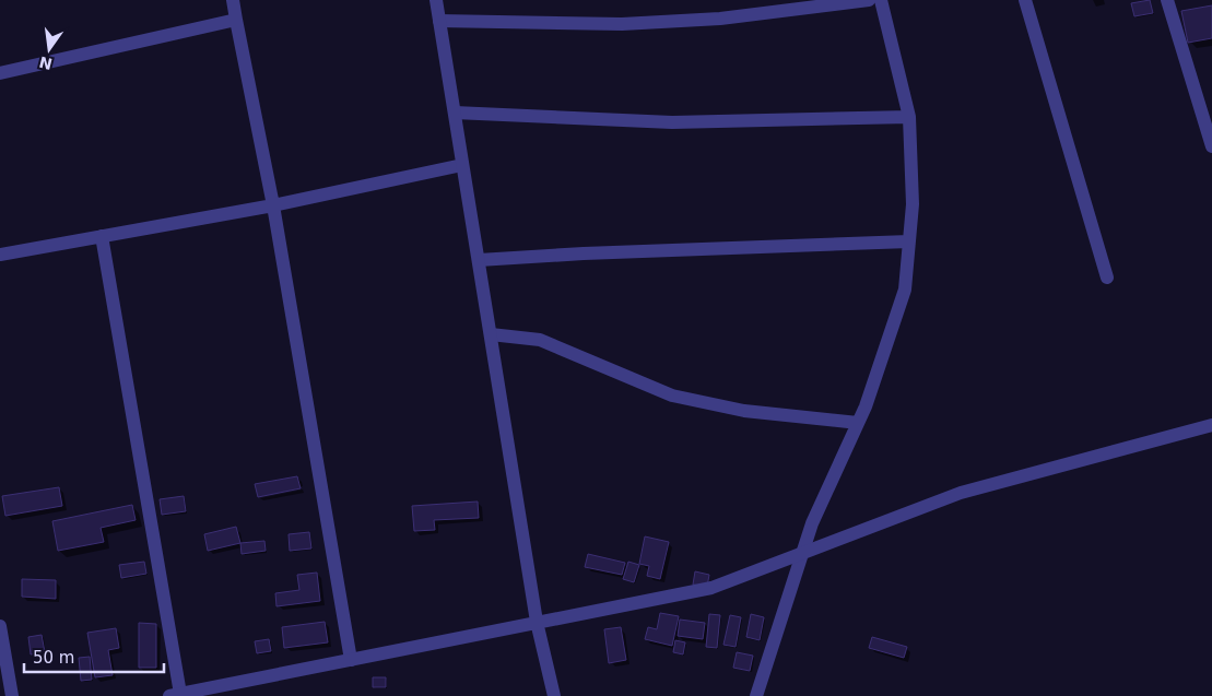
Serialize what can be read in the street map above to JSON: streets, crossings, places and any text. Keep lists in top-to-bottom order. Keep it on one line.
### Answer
{"scale_bar":"50 m","north":"bottom"}
